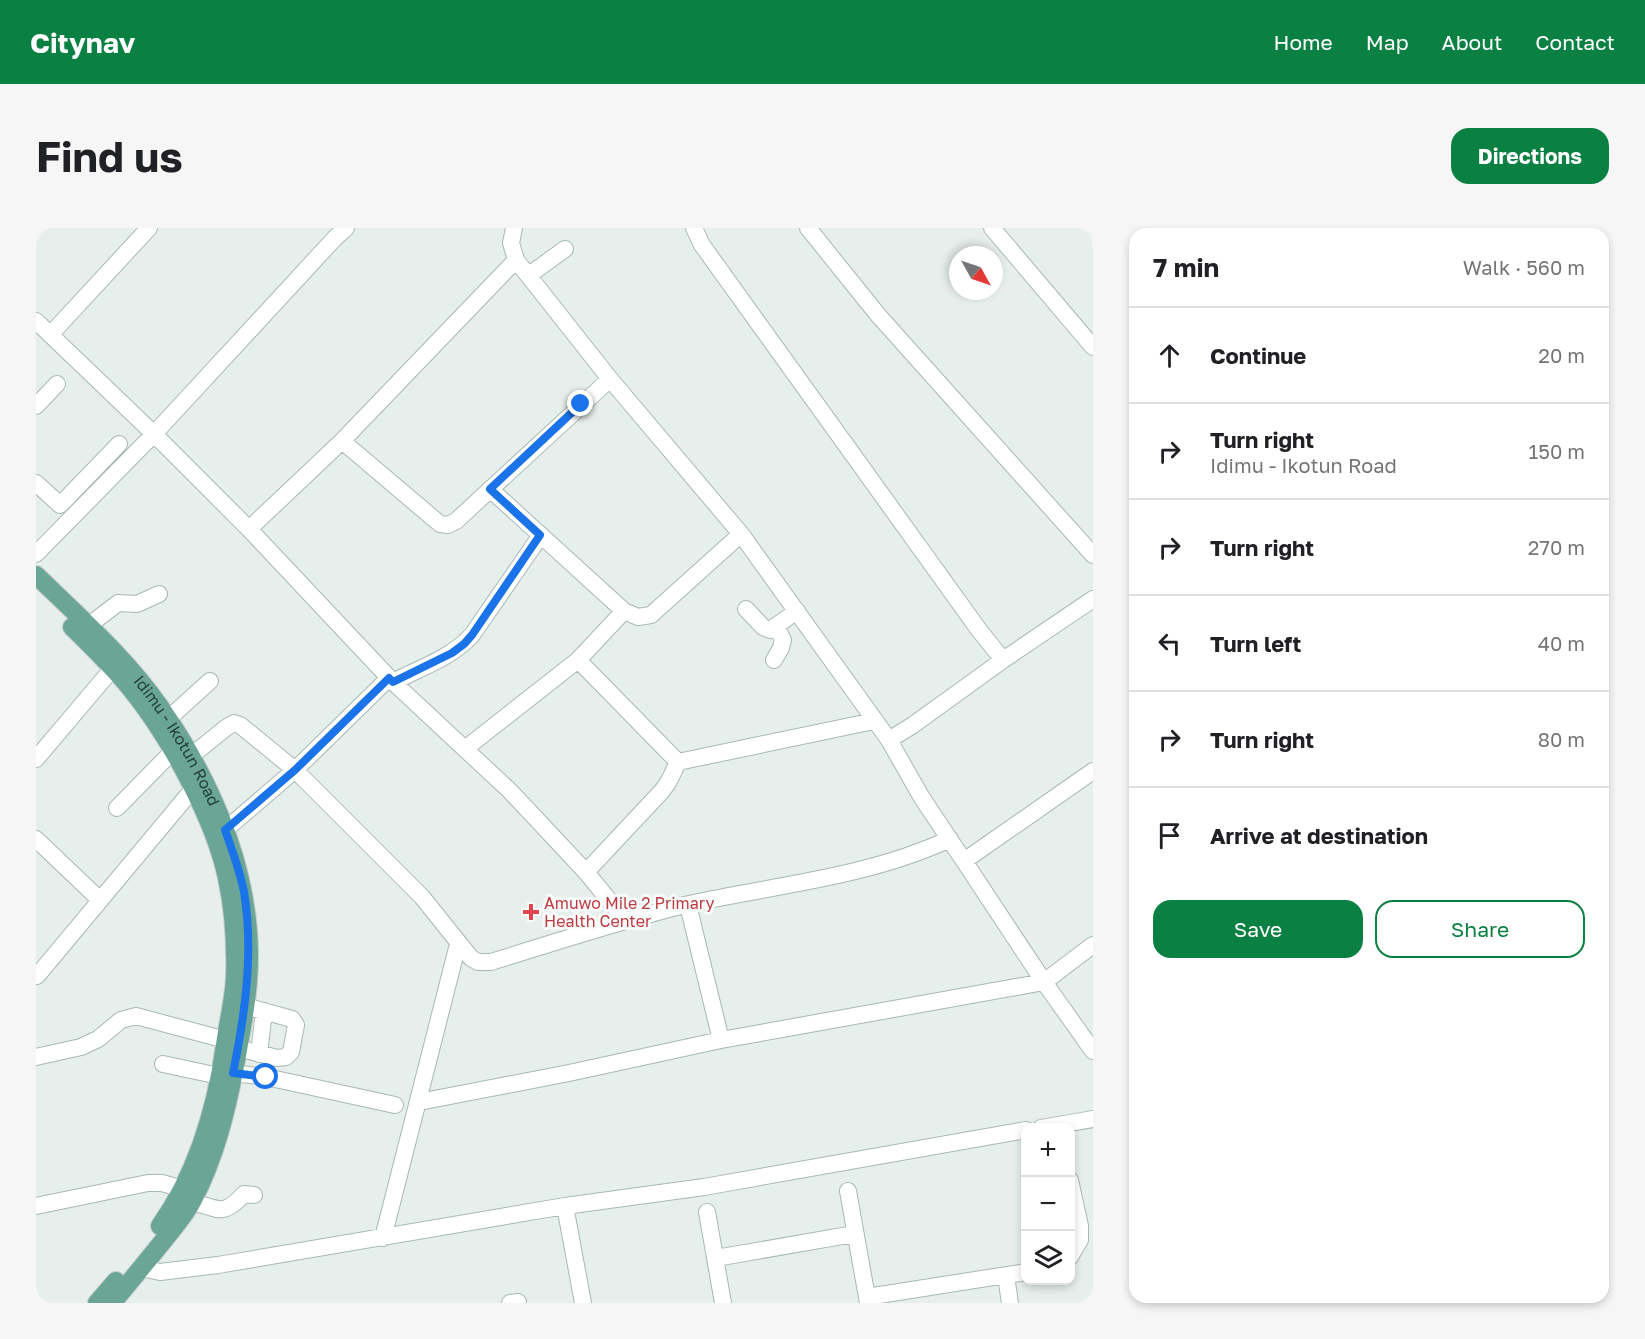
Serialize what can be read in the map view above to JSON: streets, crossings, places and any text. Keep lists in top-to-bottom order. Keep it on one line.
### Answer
{"streets":{"main road":["Idimu - Ikotun Road"]},"places":{"health":["Amuwo Mile 2 Primary Health Center"]},"north":"bottom right","page":{"header":"Citynav","nav":["Home","Map","About","Contact"],"buttons":["Directions",["Save","Share"]],"title":"Find us","heading":["7 min","Walk · 560 m"],"list":[["Continue","20 m"],["Turn right","Idimu - Ikotun Road","150 m"],["Turn right","270 m"],["Turn left","40 m"],["Turn right","80 m"],"Arrive at destination"],"map_buttons":["+","−"]}}
